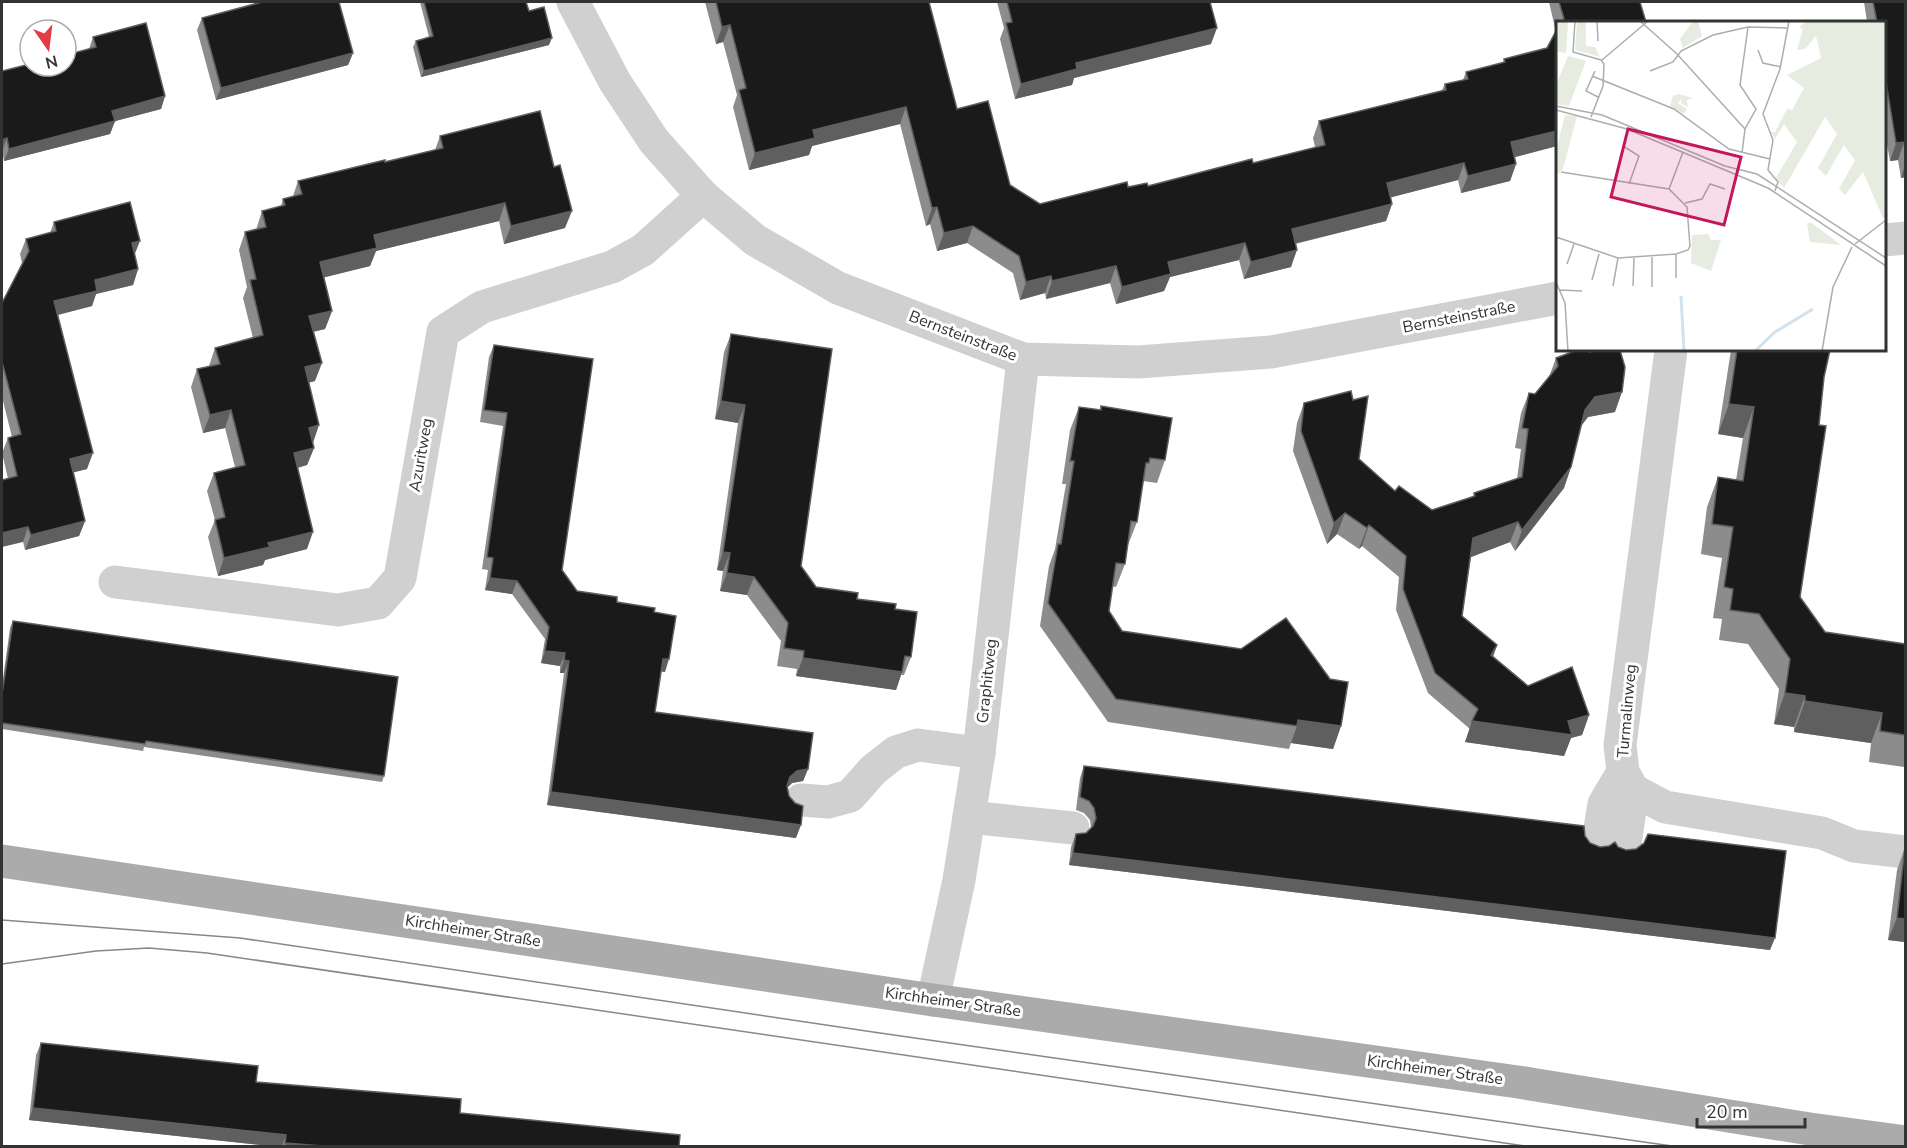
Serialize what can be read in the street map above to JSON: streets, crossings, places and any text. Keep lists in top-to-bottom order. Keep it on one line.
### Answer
{"streets":{"main road":["Kirchheimer Straße"],"street":["Bernsteinstraße","Azuritweg","Graphitweg","Turmalinweg"]},"crossings":[["Bernsteinstraße","Azuritweg"],["Bernsteinstraße","Graphitweg"],["Graphitweg","Kirchheimer Straße"]],"scale_bar":"20 m","north":"bottom"}
